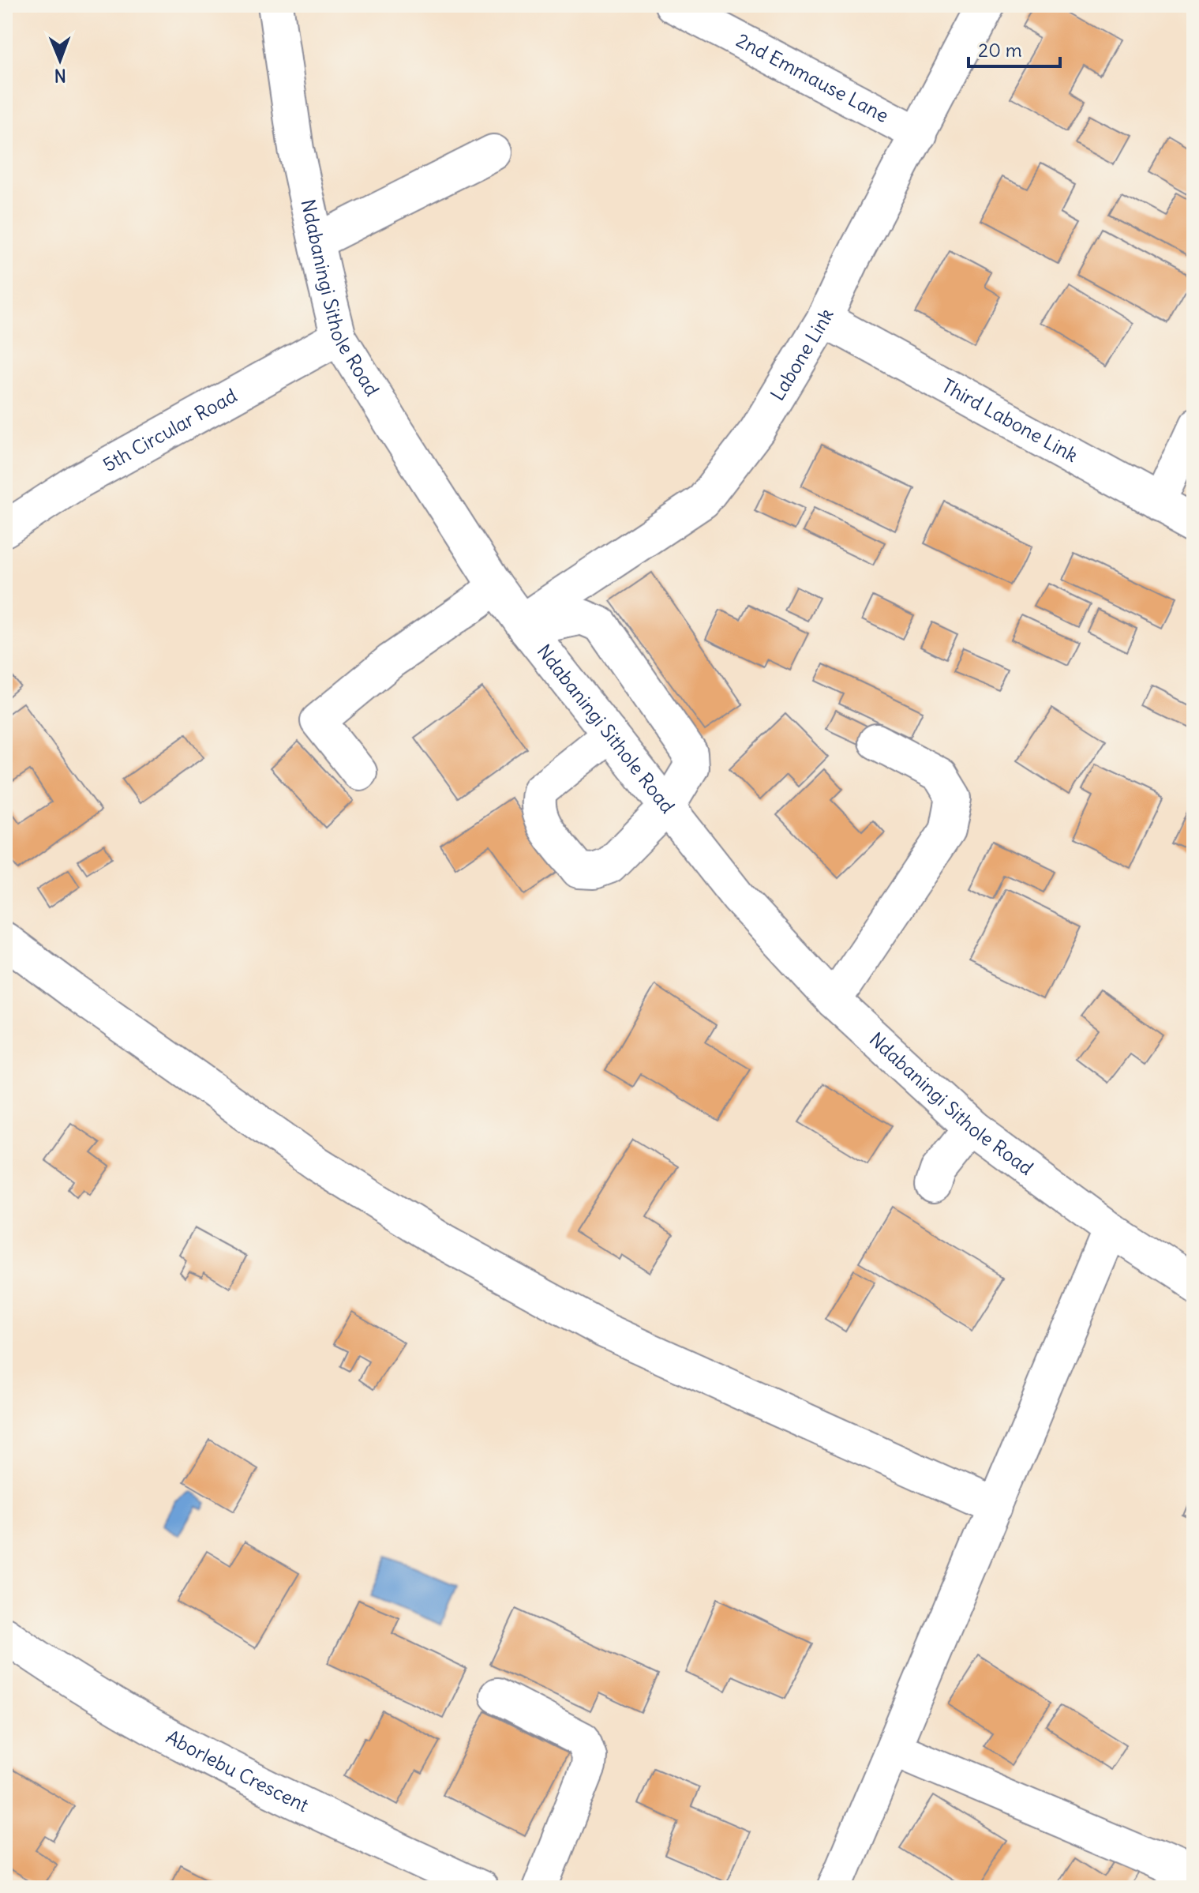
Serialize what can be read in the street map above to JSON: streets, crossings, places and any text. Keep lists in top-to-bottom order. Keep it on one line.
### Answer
{"streets":{"street":["2nd Emmause Lane","Ndabaningi Sithole Road","Labone Link","Third Labone Link","5th Circular Road","Aborlebu Crescent"]},"crossings":[["2nd Emmause Lane","Labone Link"],["Ndabaningi Sithole Road","Labone Link"],["Ndabaningi Sithole Road","5th Circular Road"],["Labone Link","Third Labone Link"]],"scale_bar":"20 m","north":"bottom"}
